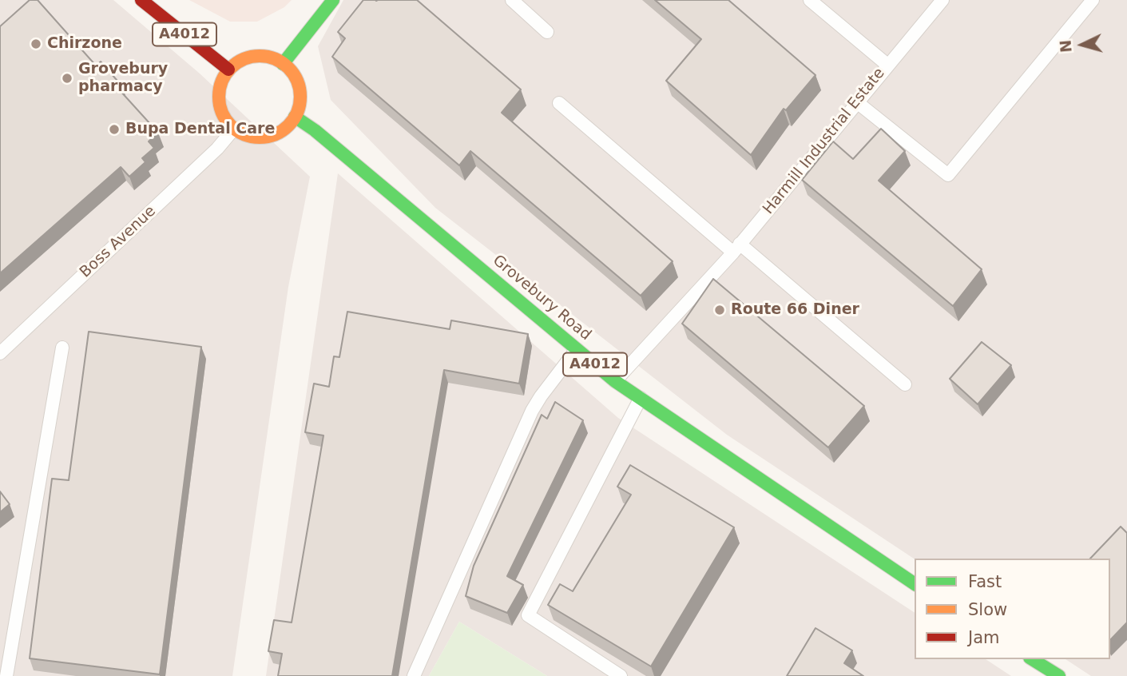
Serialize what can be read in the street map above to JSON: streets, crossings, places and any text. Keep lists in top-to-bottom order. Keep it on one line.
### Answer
{"streets":{"main road":["A4012","Grovebury Road"],"lane":["Harmill Industrial Estate","Boss Avenue"]},"crossings":[["A4012","Boss Avenue"],["A4012","Grovebury Road"],["Harmill Industrial Estate","Grovebury Road"],["Boss Avenue","Grovebury Road"]],"places":["Chirzone","Grovebury pharmacy","Bupa Dental Care","Route 66 Diner"],"legend":["Fast","Slow","Jam"],"north":"left"}
